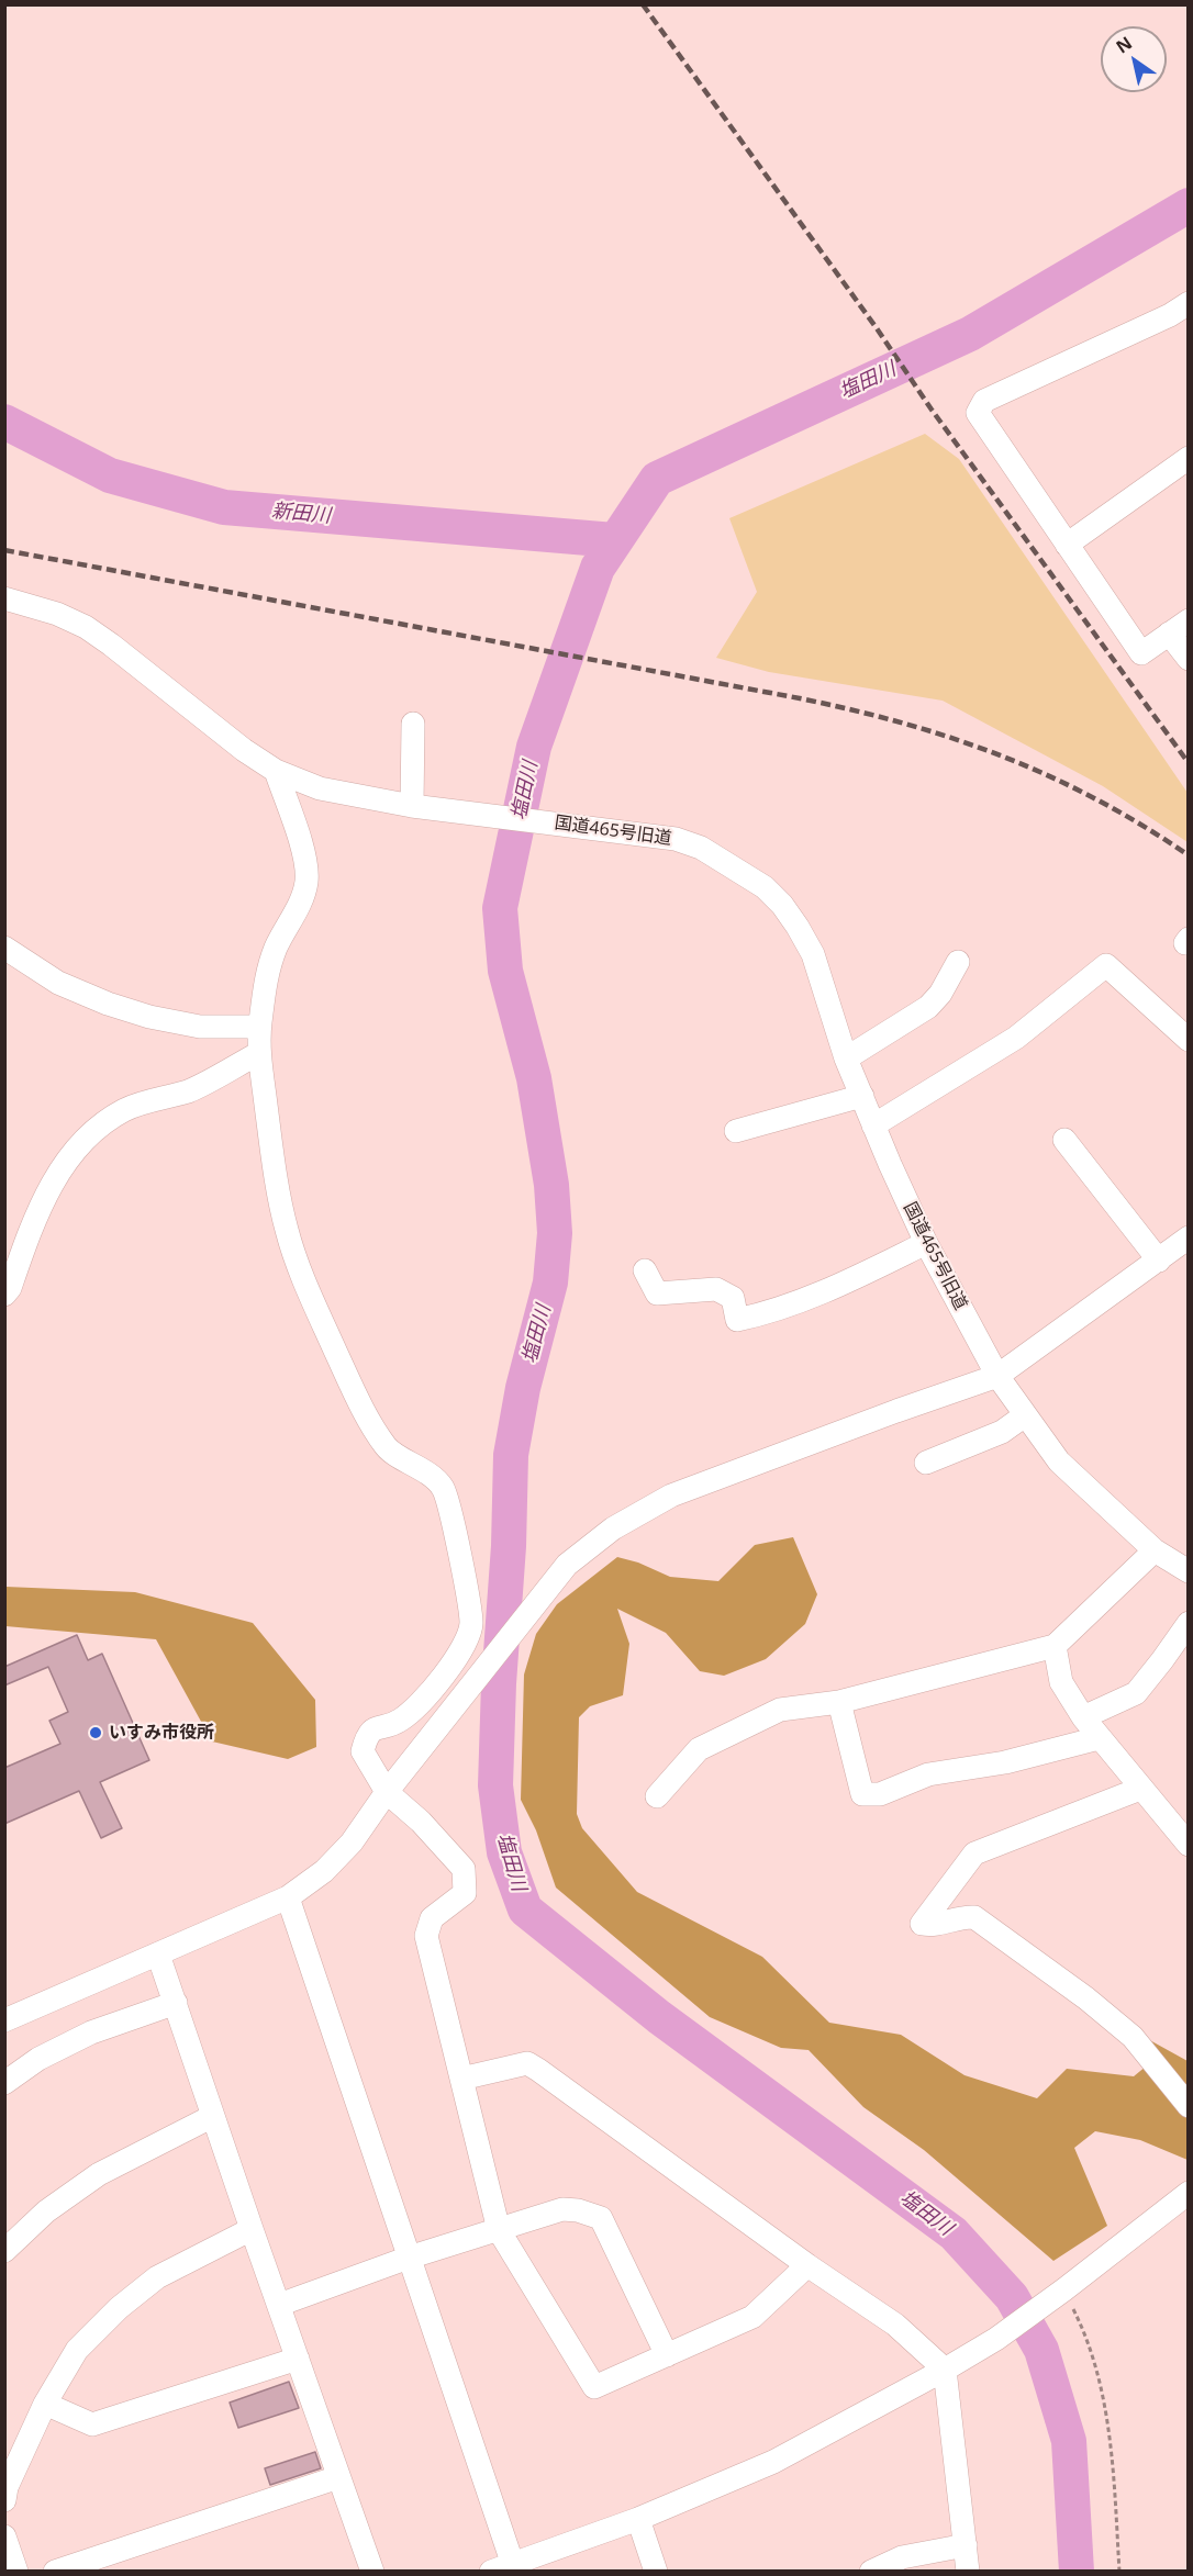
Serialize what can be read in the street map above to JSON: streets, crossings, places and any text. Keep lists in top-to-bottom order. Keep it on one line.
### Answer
{"streets":{"street":["国道465号旧道"]},"water":["塩田川","新田川"],"places":["いすみ市役所"],"north":"top left"}
